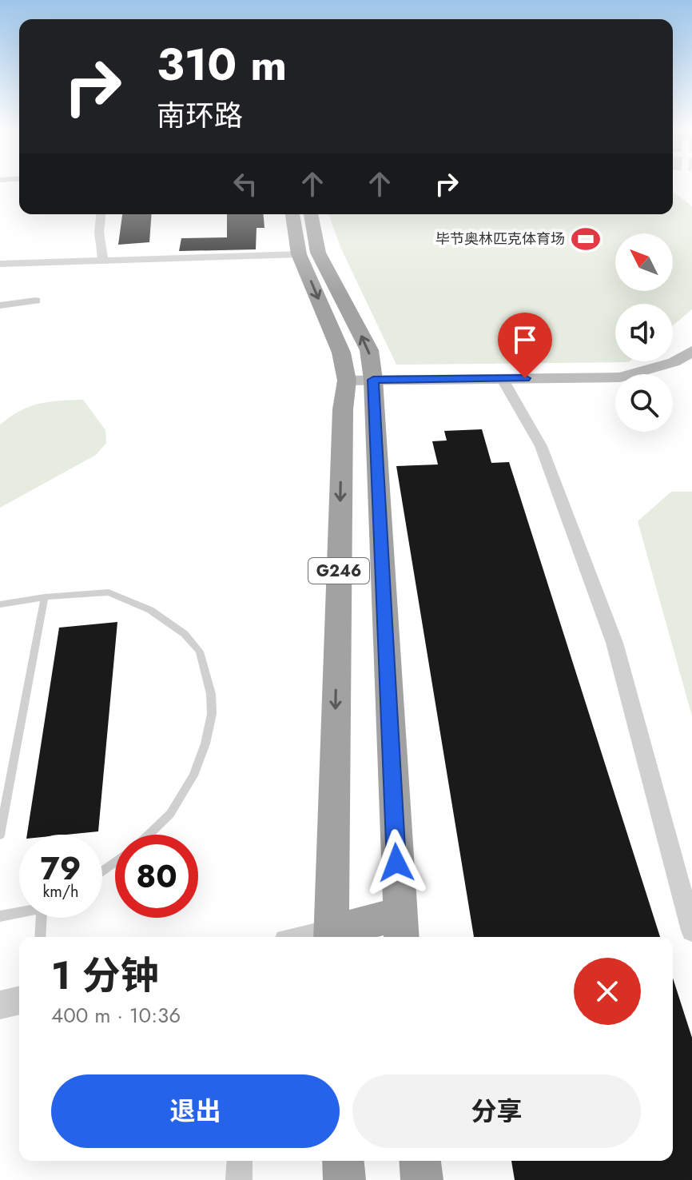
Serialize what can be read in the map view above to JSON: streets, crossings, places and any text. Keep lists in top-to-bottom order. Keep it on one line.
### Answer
{"streets":{"highway":["G246"]},"places":{"sports":["毕节奥林匹克体育场"]},"north":"top left","page":{"turn":["310 m","南环路"],"speed":"79 km/h","limit":"80","heading":["1 分钟","400 m · 10:36"],"buttons":["退出","分享"]}}
